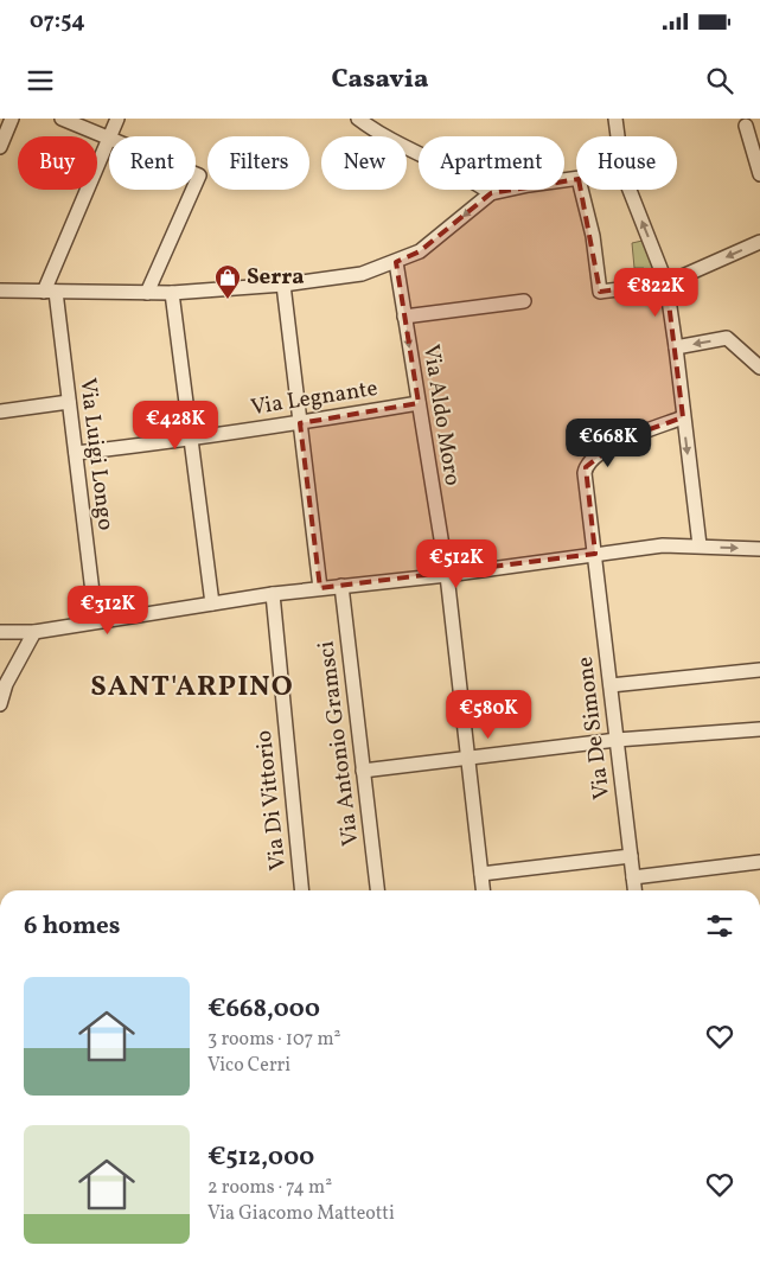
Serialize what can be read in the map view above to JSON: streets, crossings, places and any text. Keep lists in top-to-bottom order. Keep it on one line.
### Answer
{"streets":{"street":["Via Legnante","Via Aldo Moro","Via Luigi Longo","Via De Simone","Via Antonio Gramsci","Via Di Vittorio"]},"crossings":[["Via Legnante","Via Aldo Moro"],["Via Legnante","Via Luigi Longo"]],"districts":["SANT'ARPINO"],"places":{"shop":["Serra"]},"page":{"status":"07:54","header":"Casavia","chip":["Buy","Rent","Filters","New","Apartment","House"],"price":["€822K","€428K","€668K","€512K","€312K","€580K"],"heading":"6 homes","list":[{"name":"€668,000","note":"3 rooms · 107 m² · Vico Cerri"},{"name":"€512,000","note":"2 rooms · 74 m² · Via Giacomo Matteotti"}]}}
